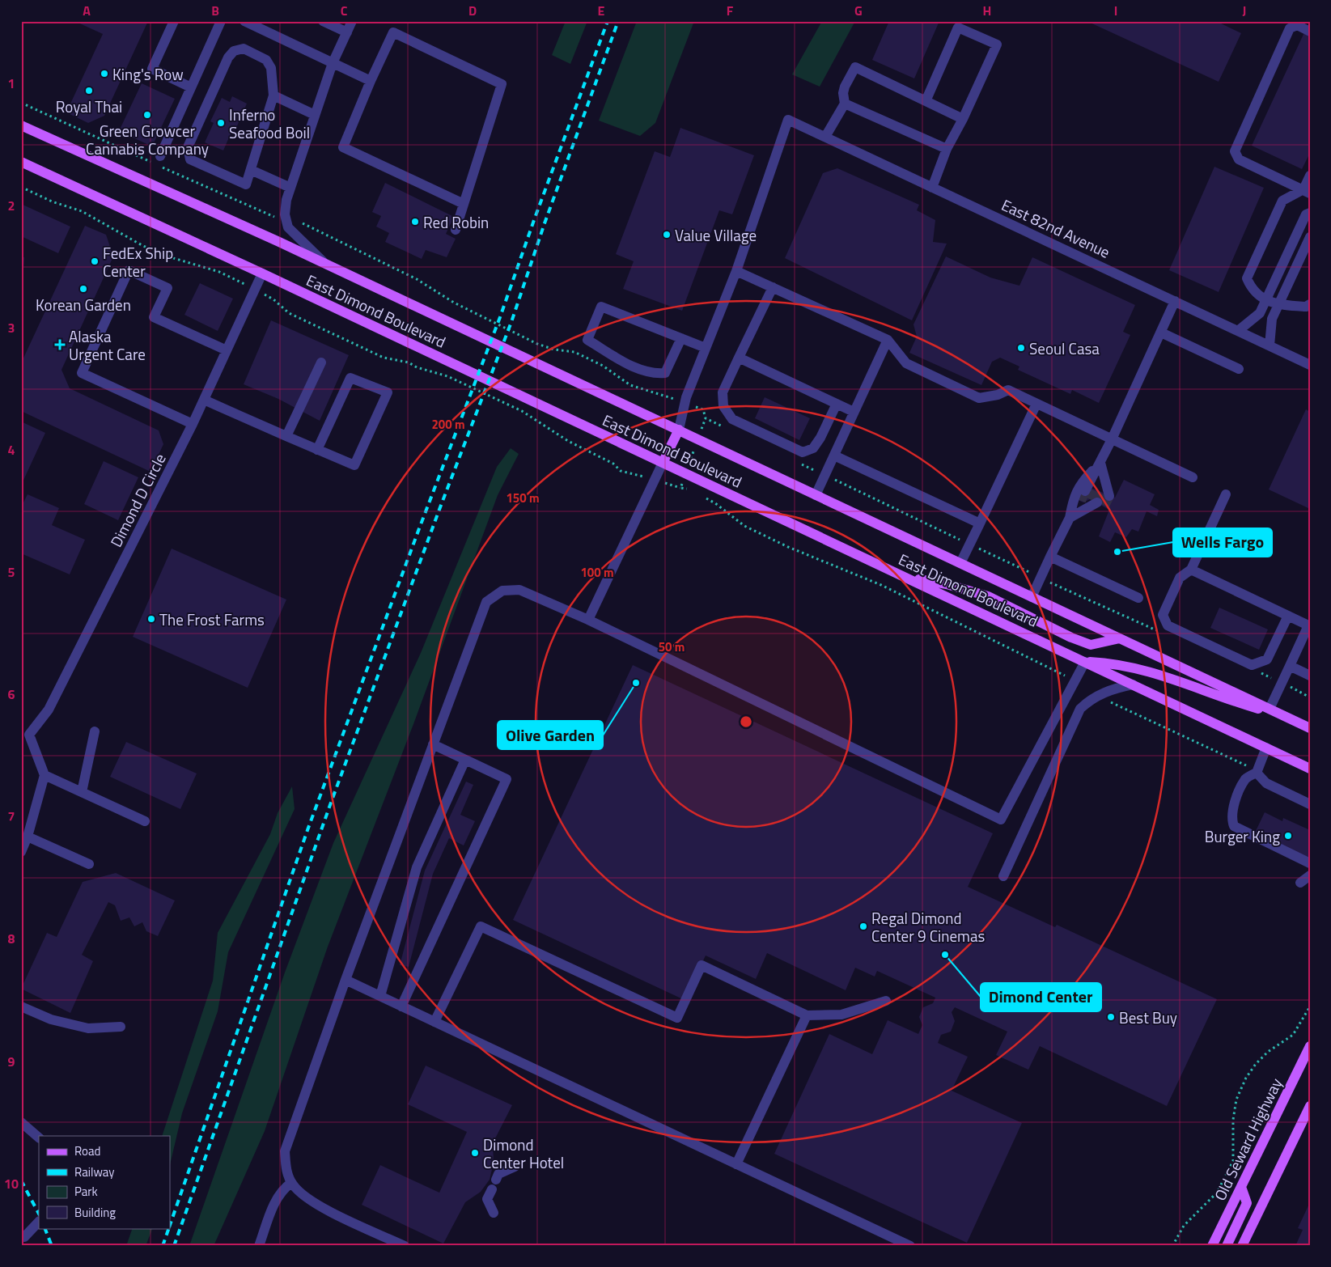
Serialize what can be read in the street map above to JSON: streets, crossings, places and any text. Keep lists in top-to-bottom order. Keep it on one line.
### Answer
{"streets":{"main road":["East Dimond Boulevard","Old Seward Highway"],"street":["East 82nd Avenue","Dimond D Circle"]},"crossings":[["East Dimond Boulevard","Dimond D Circle"]],"places":{"other":["King's Row","Royal Thai","Green Growcer Cannabis Company","Inferno Seafood Boil","Red Robin","Value Village","FedEx Ship Center","Korean Garden","Seoul Casa","Wells Fargo","The Frost Farms","Olive Garden","Burger King","Regal Dimond Center 9 Cinemas","Dimond Center","Best Buy","Dimond Center Hotel"],"health":["Alaska Urgent Care"]},"legend":["Road","Railway","Park","Building"],"grid":{"columns":["A","B","C","D","E","F","G","H","I","J"],"rows":["1","2","3","4","5","6","7","8","9","10"]},"rings":["200 m","150 m","100 m","50 m"]}
